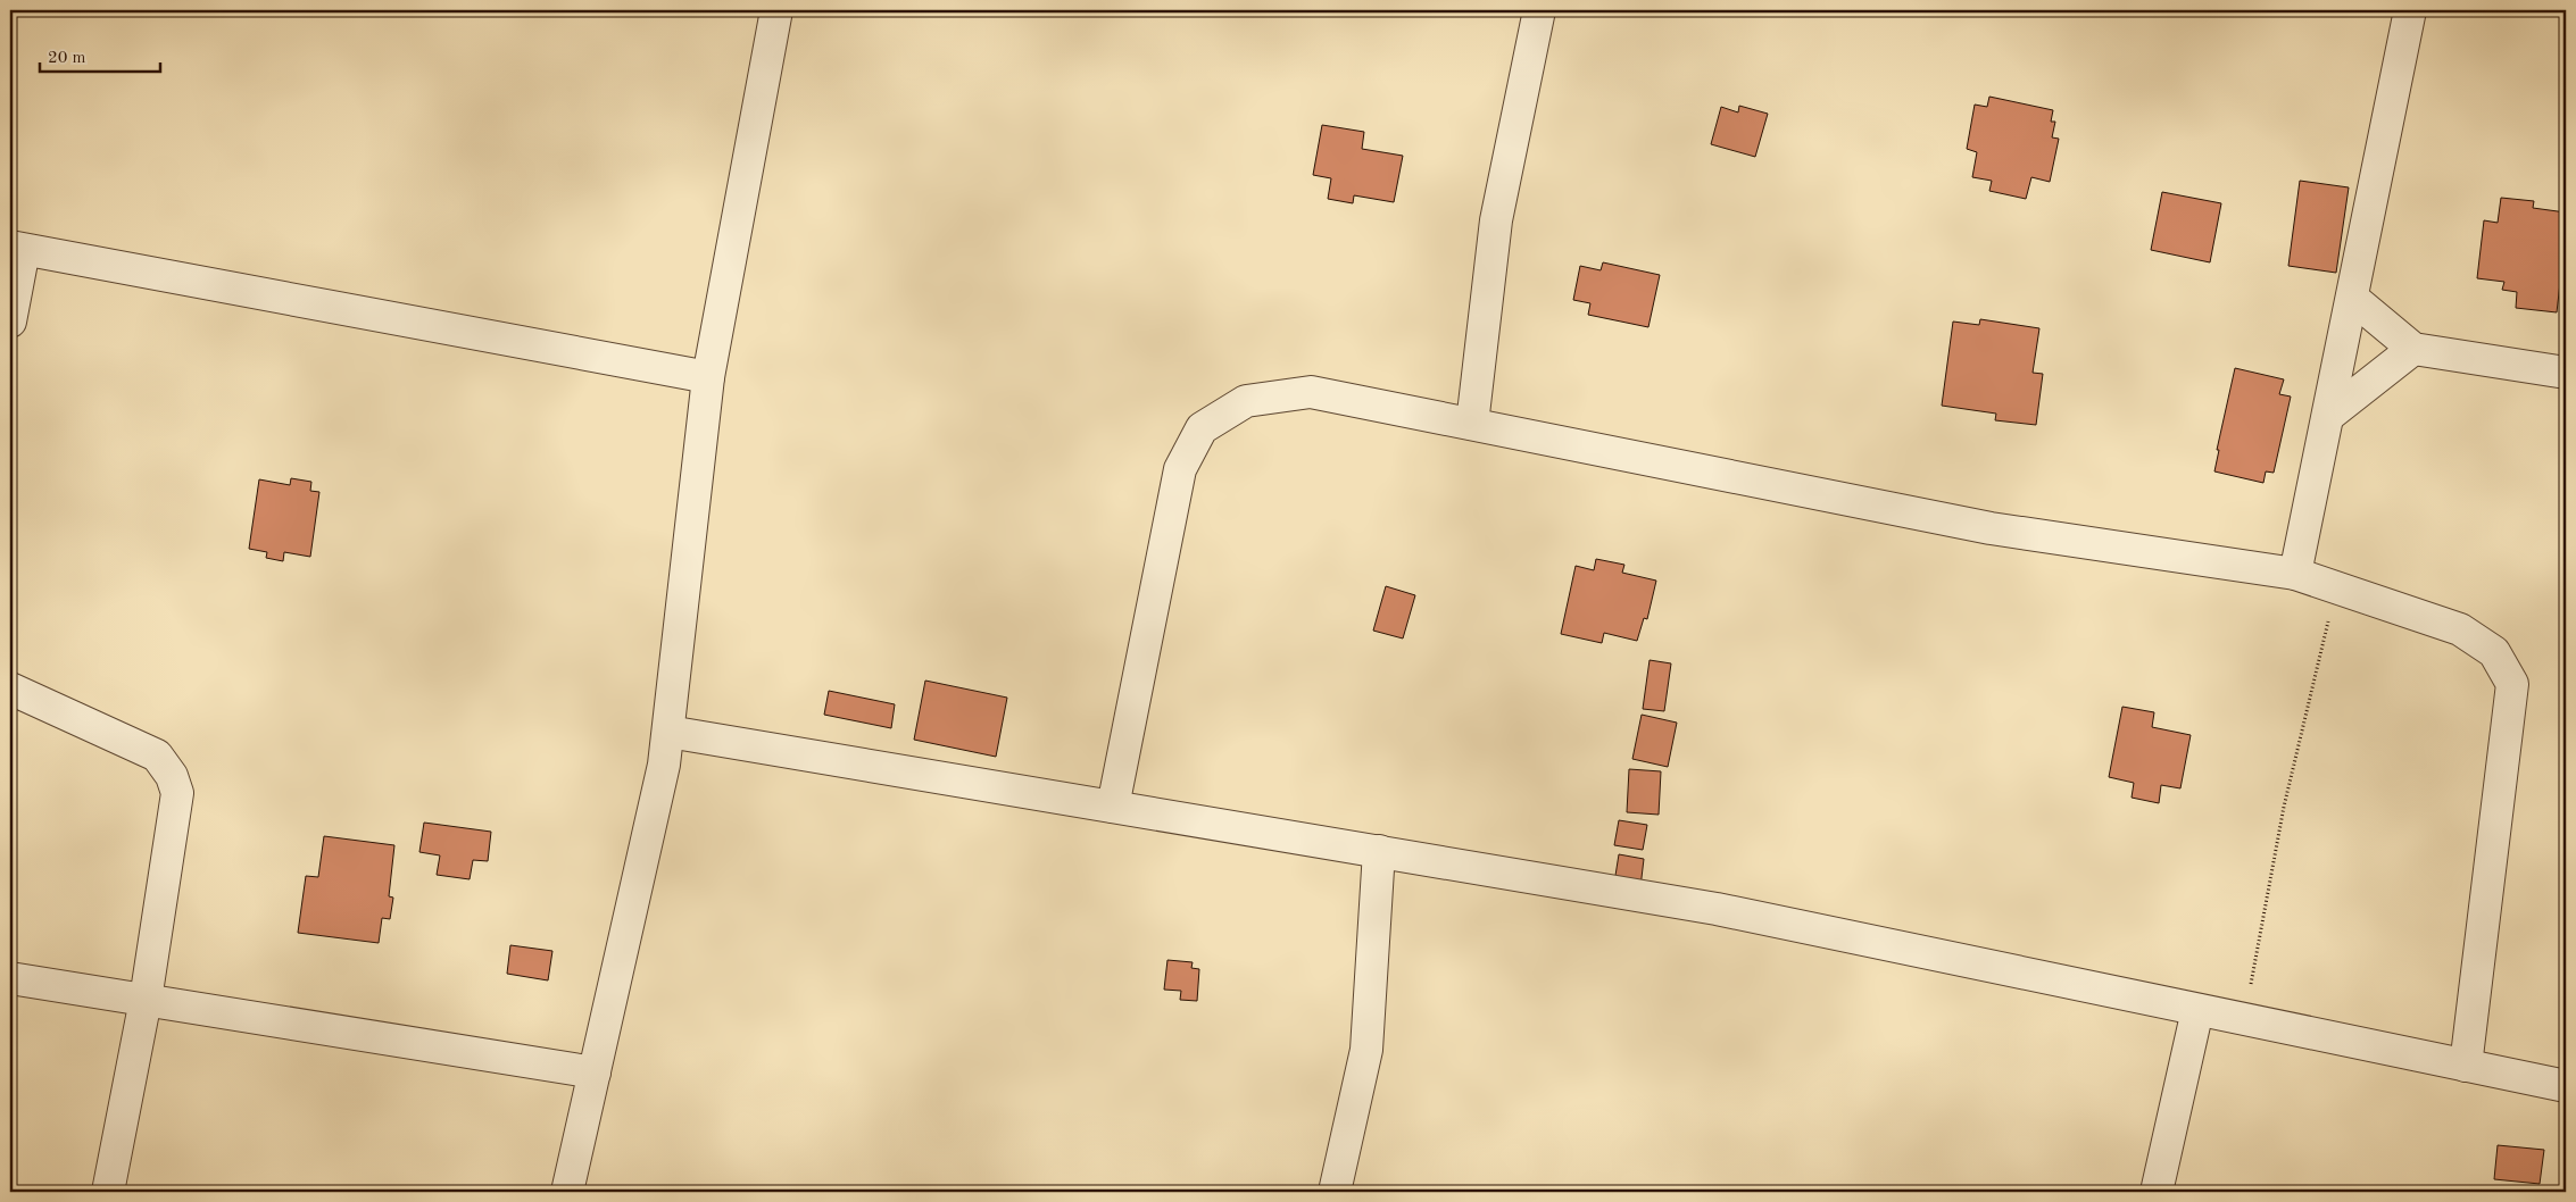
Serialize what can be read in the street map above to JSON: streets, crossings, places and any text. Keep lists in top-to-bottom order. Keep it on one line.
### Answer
{"scale_bar":"20 m"}
